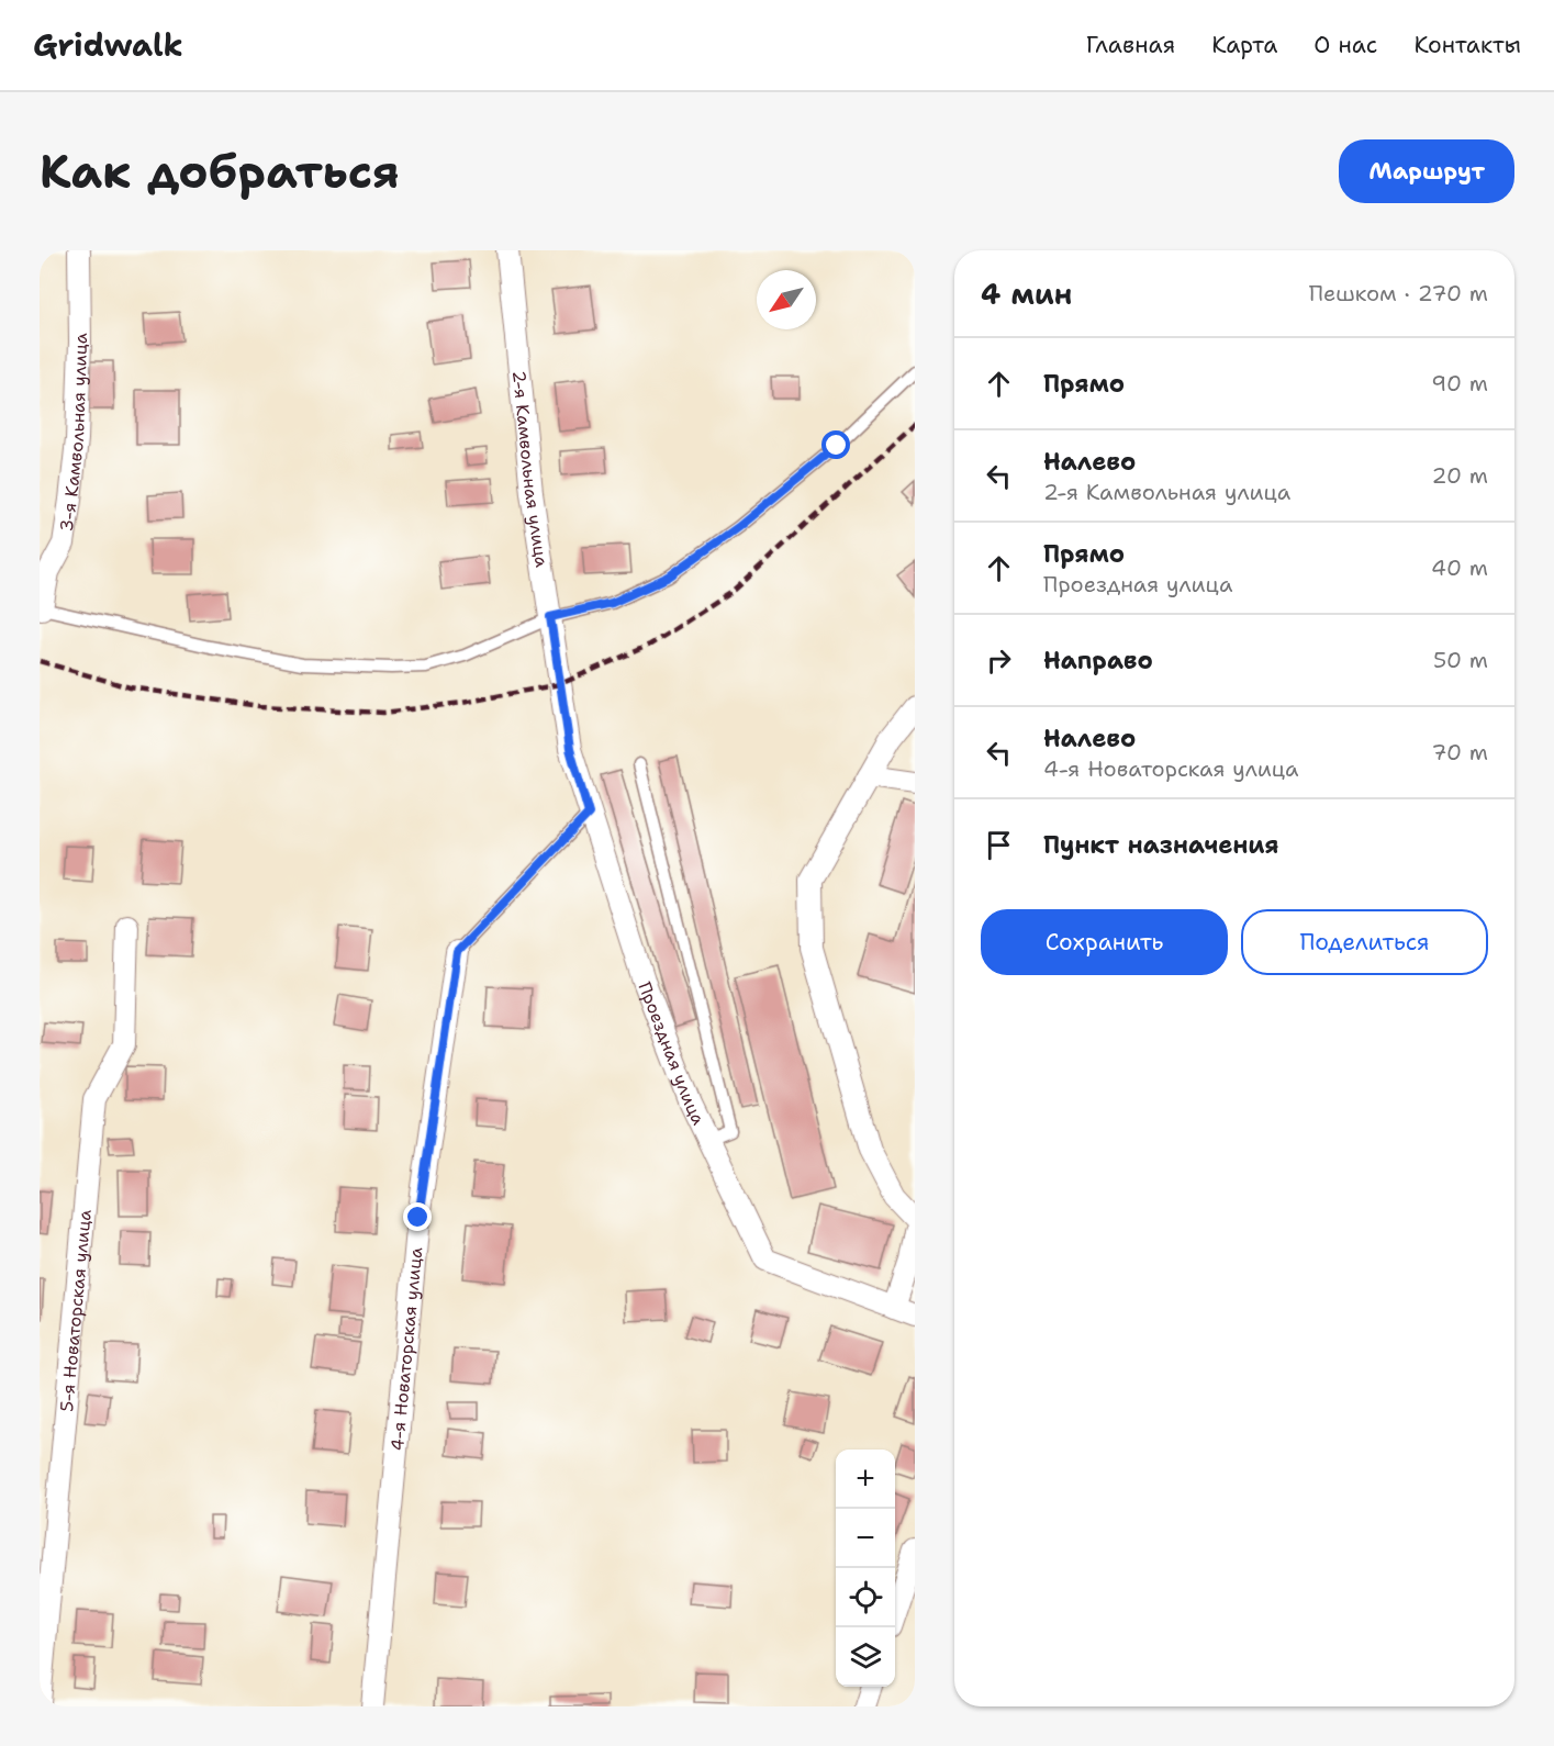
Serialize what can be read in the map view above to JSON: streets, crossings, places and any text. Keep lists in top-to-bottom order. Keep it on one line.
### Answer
{"streets":{"street":["3-я Камвольная улица","2-я Камвольная улица","Проездная улица","5-я Новаторская улица","4-я Новаторская улица"]},"crossings":[["2-я Камвольная улица","Проездная улица"]],"north":"bottom left","page":{"header":"Gridwalk","nav":["Главная","Карта","О нас","Контакты"],"buttons":["Маршрут",["Сохранить","Поделиться"]],"title":"Как добраться","heading":["4 мин","Пешком · 270 m"],"list":[["Прямо","90 m"],["Налево","2-я Камвольная улица","20 m"],["Прямо","Проездная улица","40 m"],["Направо","50 m"],["Налево","4-я Новаторская улица","70 m"],"Пункт назначения"],"map_buttons":["+","−"]}}
